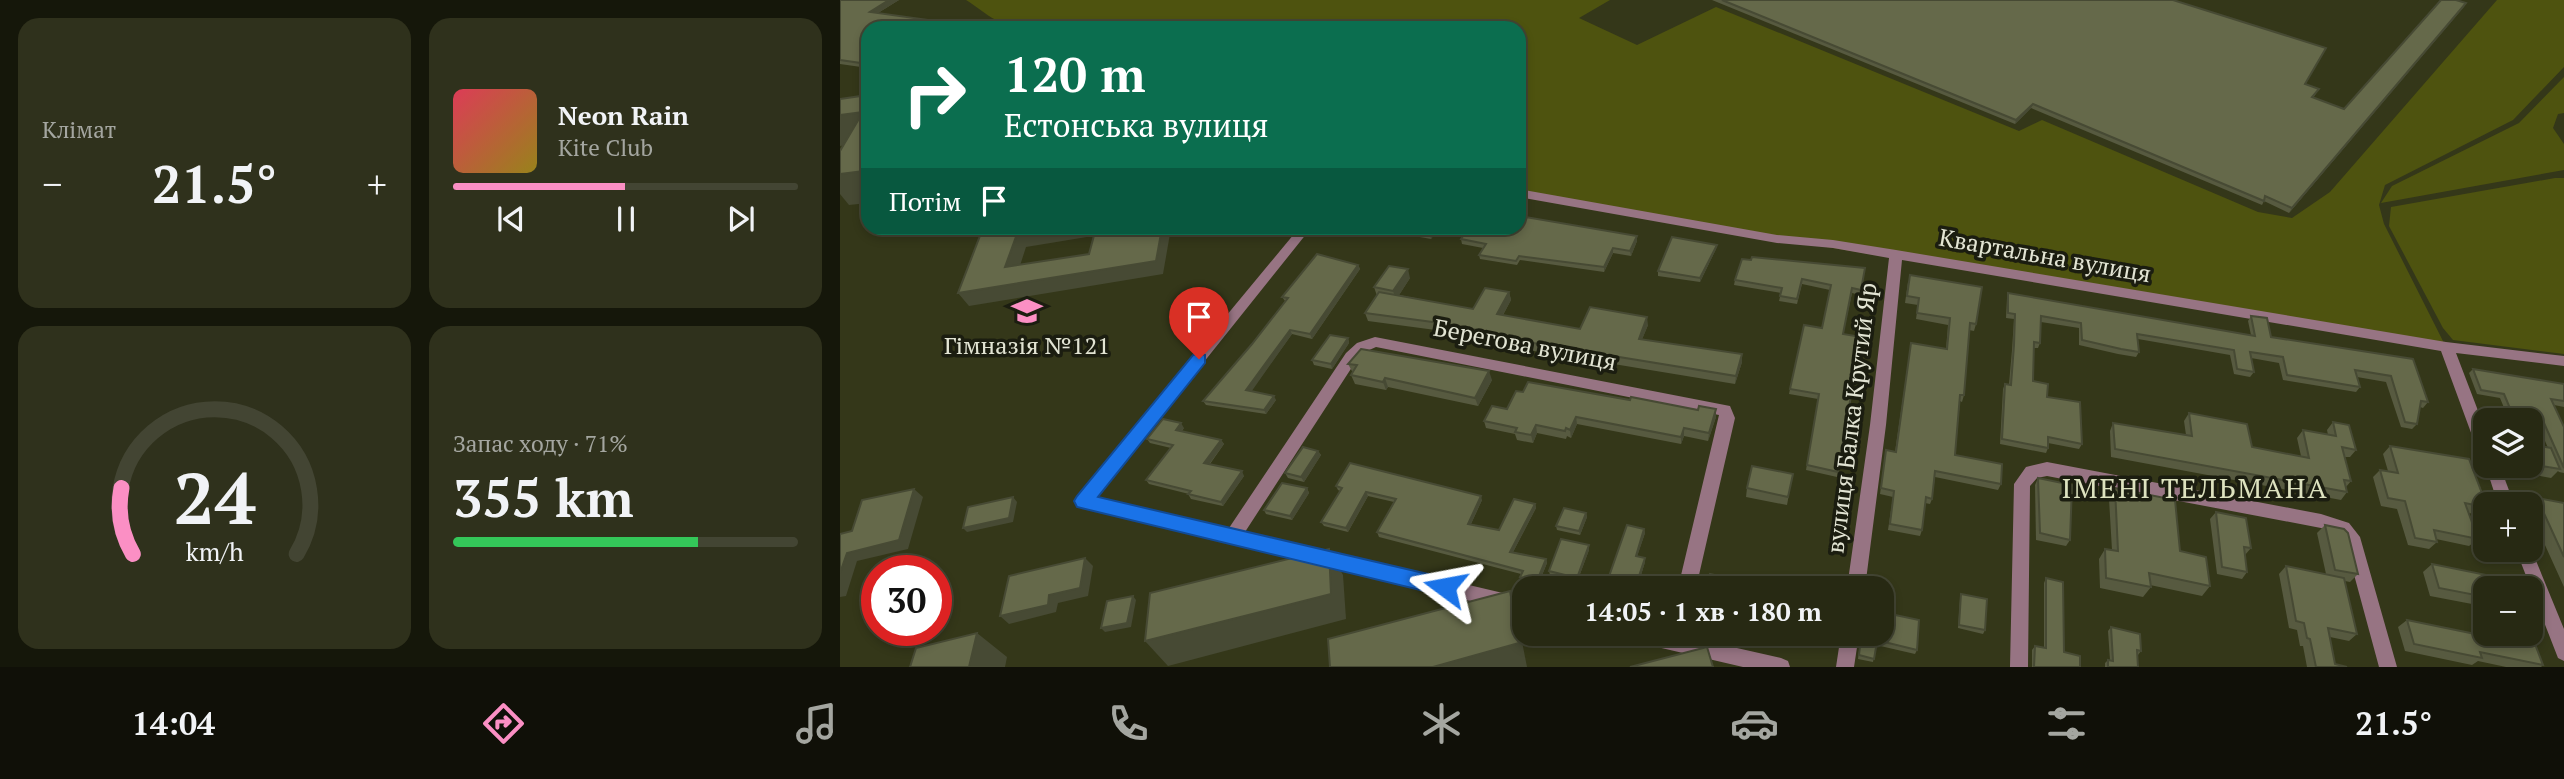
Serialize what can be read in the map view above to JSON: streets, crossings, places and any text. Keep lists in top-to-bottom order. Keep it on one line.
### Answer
{"streets":{"street":["Квартальна вулиця","Берегова вулиця","вулиця Балка Крутий Яр"]},"crossings":[["Квартальна вулиця","вулиця Балка Крутий Яр"]],"districts":["ІМЕНІ ТЕЛЬМАНА"],"places":{"school or university":["Гімназія №121"]},"page":{"tile":["Клімат",["Запас ходу · 71%","355 km"]],"turn":["120 m","Естонська вулиця"],"song":["Neon Rain","Kite Club"],"heat":["−","21.5°","+"],"then":"Потім","map_buttons":["+","−"],"limit":"30","trip":"14:05 · 1 хв · 180 m","tabs":["14:04","21.5°"],"gauge":["24","km/h"]}}
